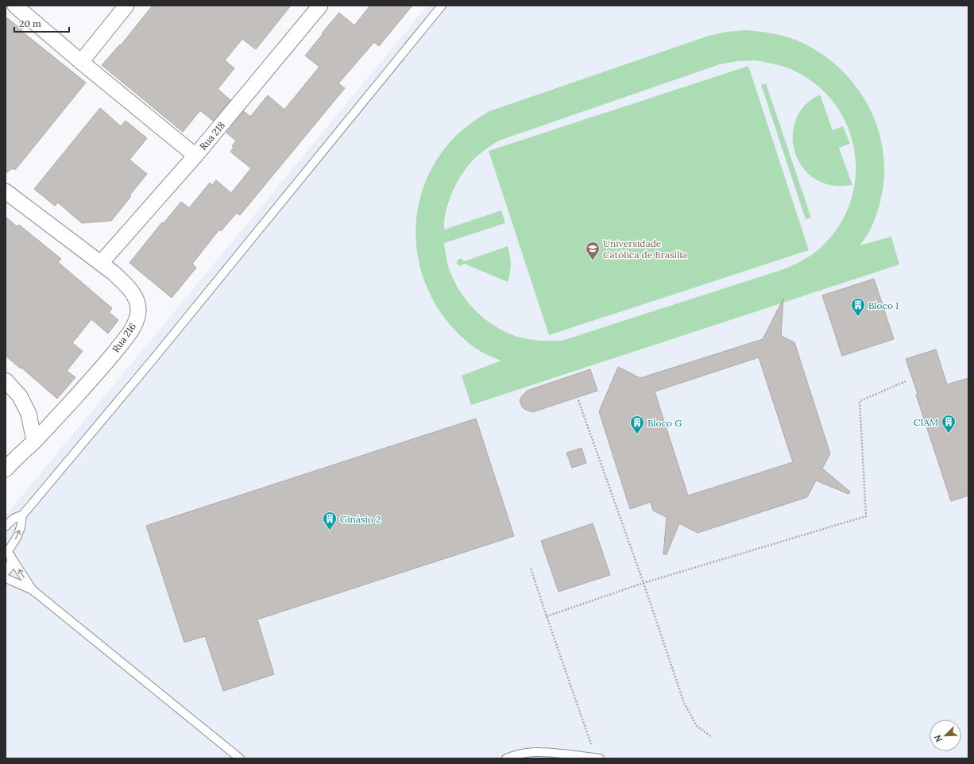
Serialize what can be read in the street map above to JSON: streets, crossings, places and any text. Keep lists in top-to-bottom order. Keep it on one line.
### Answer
{"streets":{"street":["Rua 218","Rua 216"]},"crossings":[["Rua 218","Rua 216"]],"places":{"school or university":["Universidade Católica de Brasília"],"building":["Bloco I","CIAM","Bloco G","Ginásio 2"]},"scale_bar":"20 m","north":"bottom left"}
